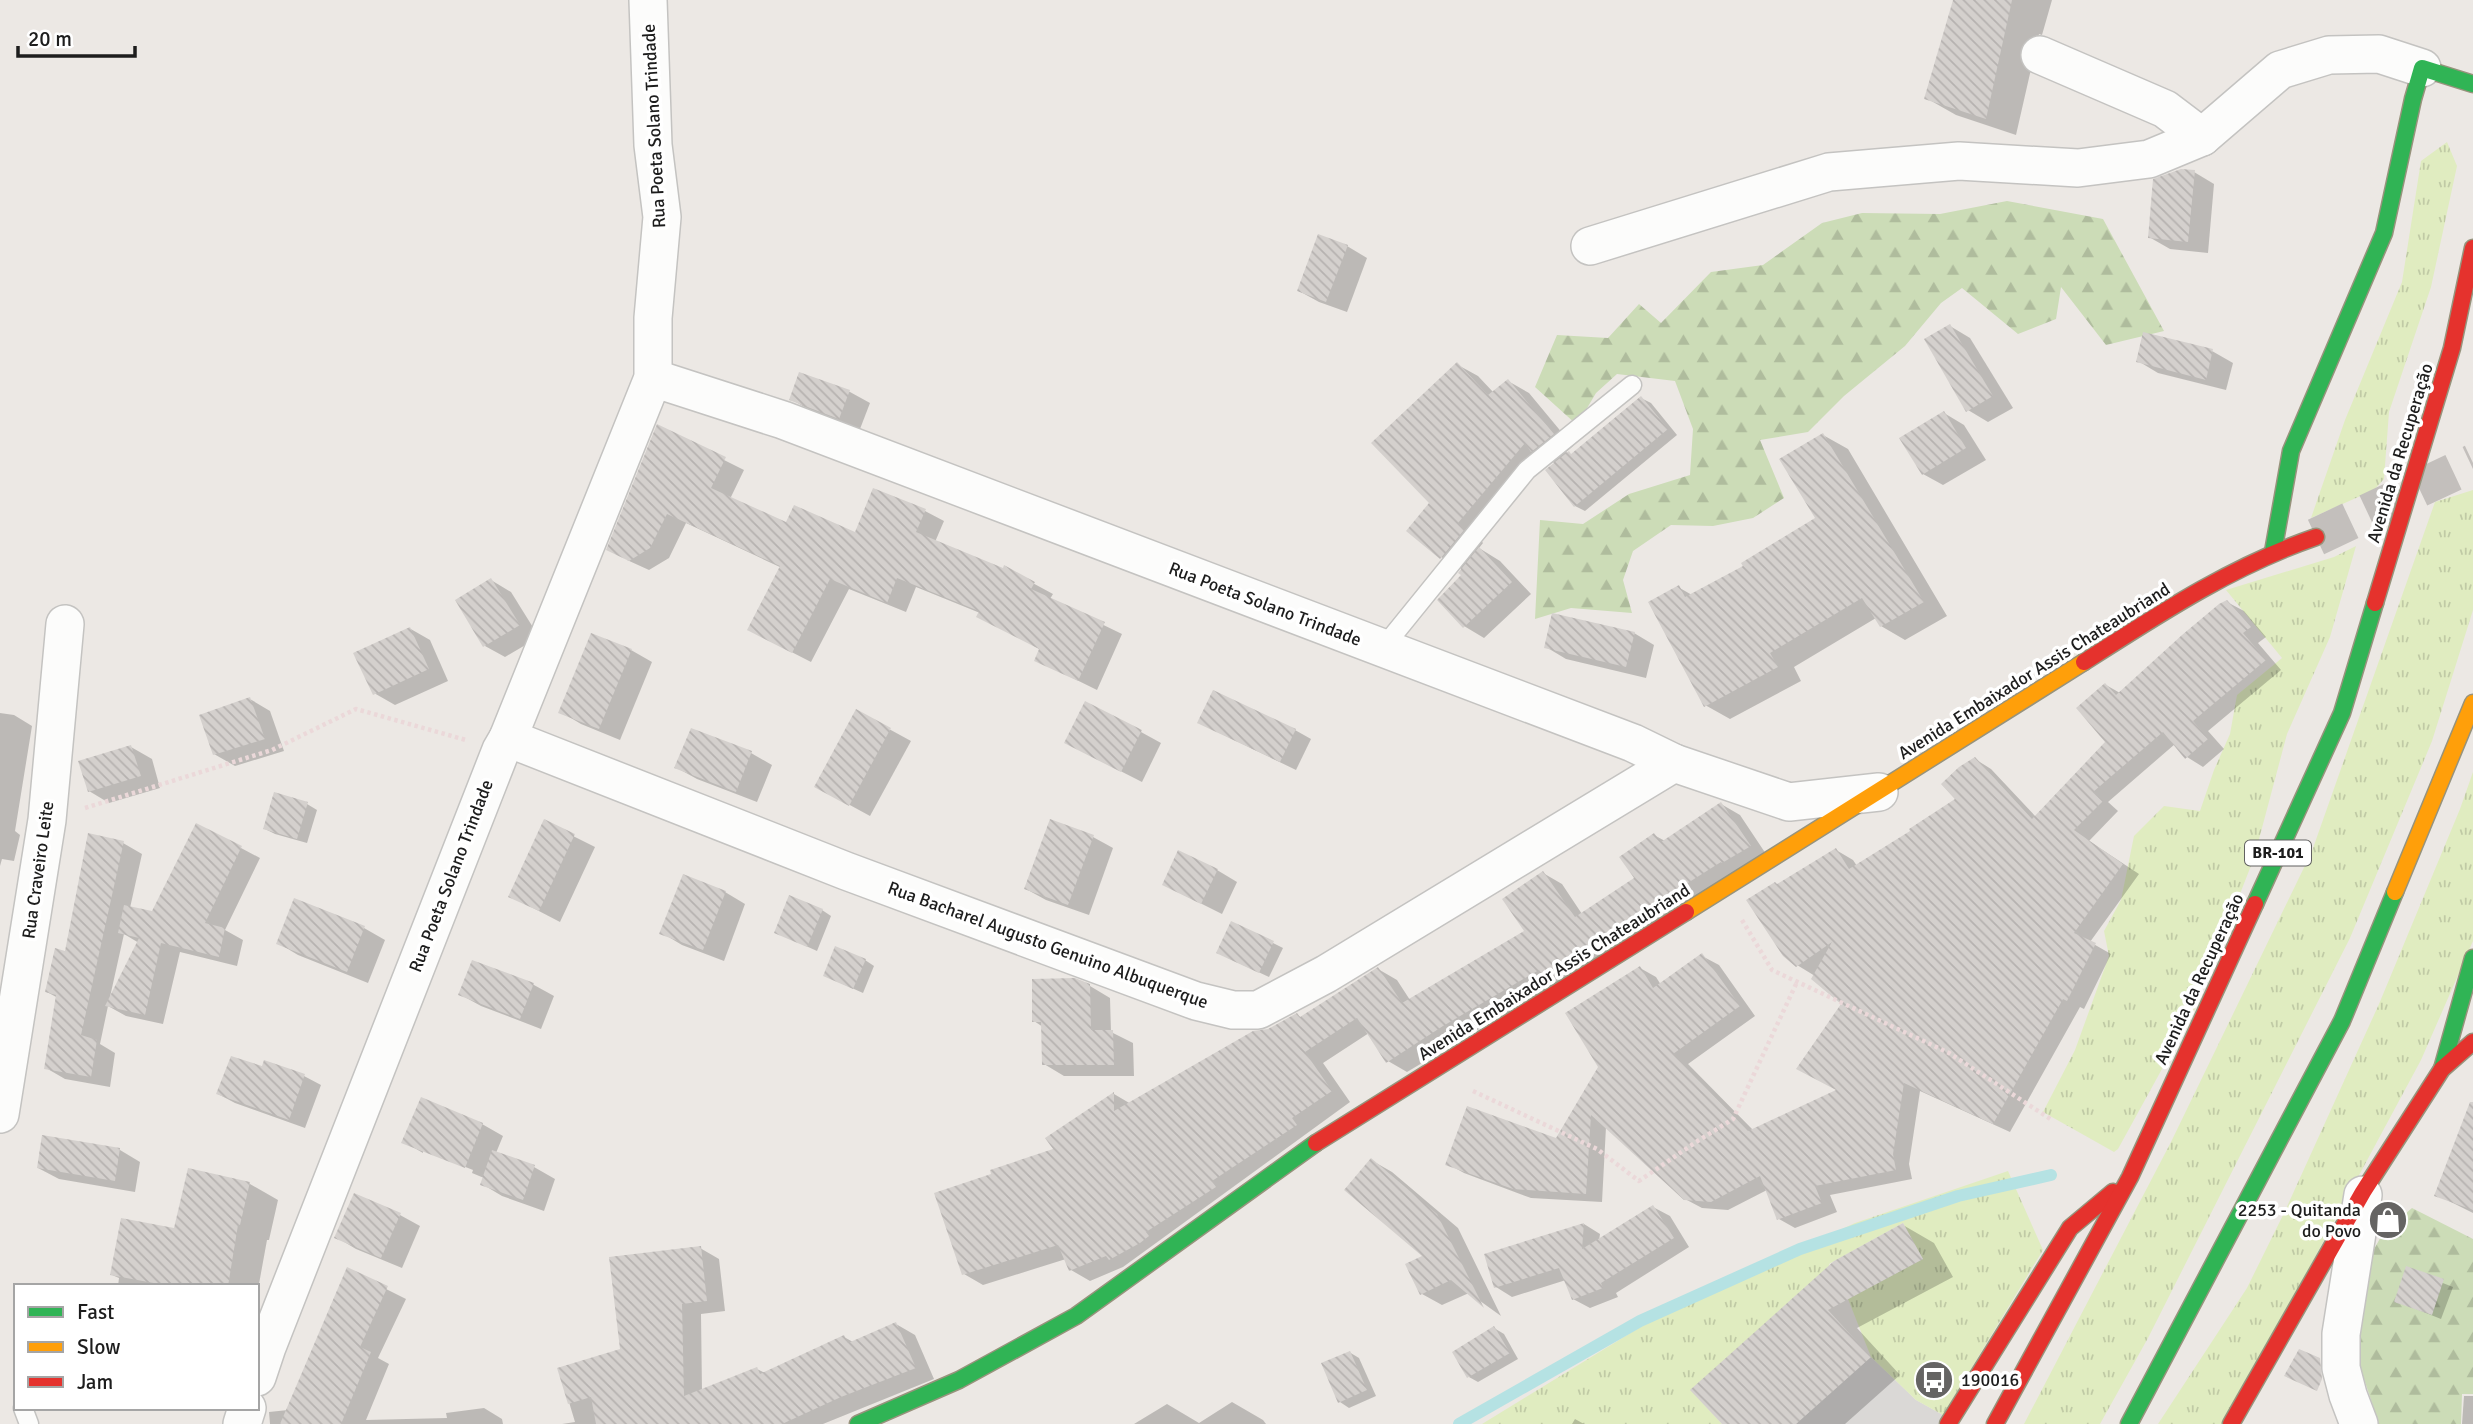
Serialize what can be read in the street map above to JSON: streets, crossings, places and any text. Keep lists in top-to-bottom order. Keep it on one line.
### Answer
{"streets":{"main road":["Avenida da Recuperação","Avenida Embaixador Assis Chateaubriand","BR-101"],"street":["Rua Poeta Solano Trindade","Rua Craveiro Leite","Rua Bacharel Augusto Genuino Albuquerque"]},"crossings":[["Rua Poeta Solano Trindade","Avenida Embaixador Assis Chateaubriand"],["Rua Poeta Solano Trindade","Rua Bacharel Augusto Genuino Albuquerque"]],"places":{"shop":["2253 - Quitanda do Povo"],"bus stop":["190016"]},"legend":["Fast","Slow","Jam"],"scale_bar":"20 m"}
